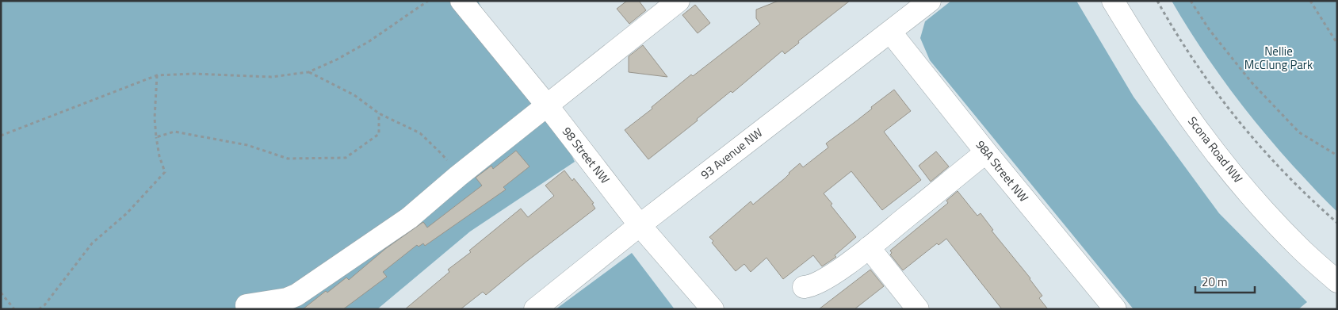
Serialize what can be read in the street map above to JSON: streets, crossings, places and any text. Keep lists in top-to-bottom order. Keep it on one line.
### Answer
{"streets":{"street":["Scona Road NW","93 Avenue NW","98 Street NW","98A Street NW"]},"crossings":[["93 Avenue NW","98 Street NW"],["93 Avenue NW","98A Street NW"]],"parks":["Nellie McClung Park"],"scale_bar":"20 m"}
